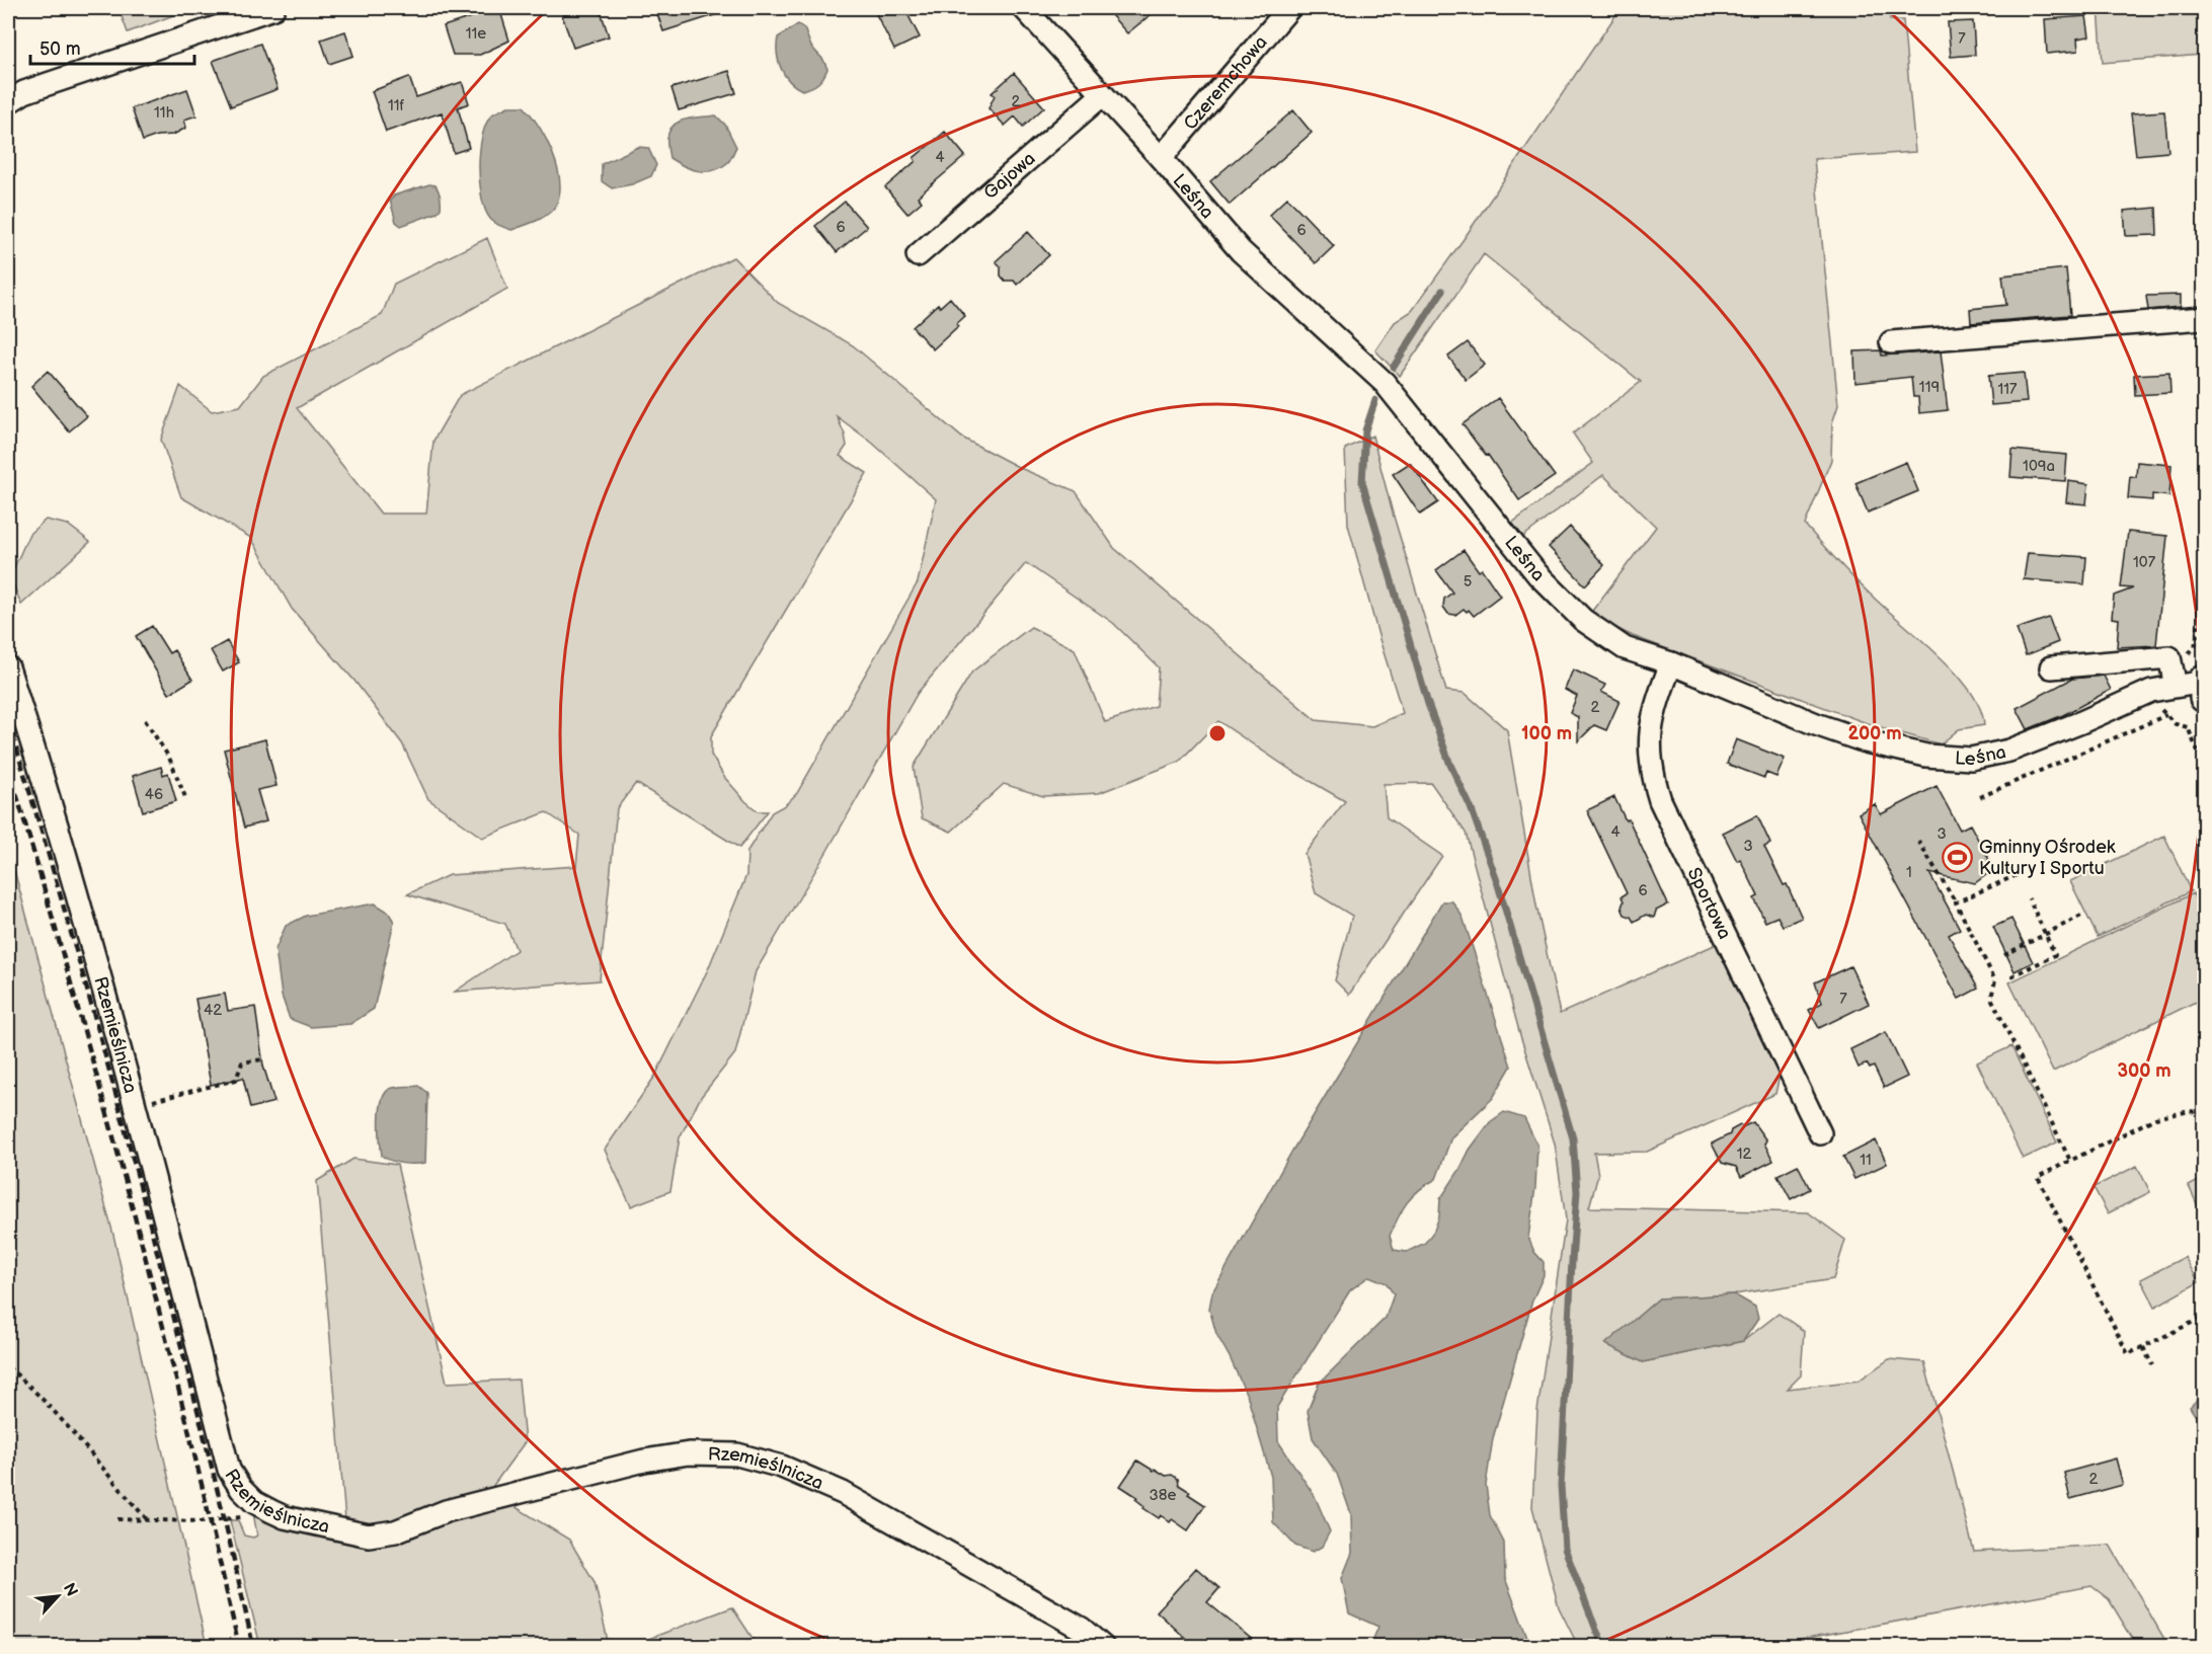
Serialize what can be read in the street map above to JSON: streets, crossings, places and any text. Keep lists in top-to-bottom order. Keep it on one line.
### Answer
{"streets":{"street":["Czeremchowa","Gajowa","Leśna","Sportowa","Rzemieślnicza"]},"crossings":[["Czeremchowa","Leśna"],["Gajowa","Leśna"],["Leśna","Sportowa"]],"places":{"sports":["Gminny Ośrodek Kultury I Sportu"]},"house_numbers":["11e","7","2","11f","11h","4","6","6","119","117","109a","107","5","2","46","4","3","3","1","6","7","42","12","11","2","38e"],"scale_bar":"50 m","north":"top right","rings":["100 m","200 m","300 m"]}
